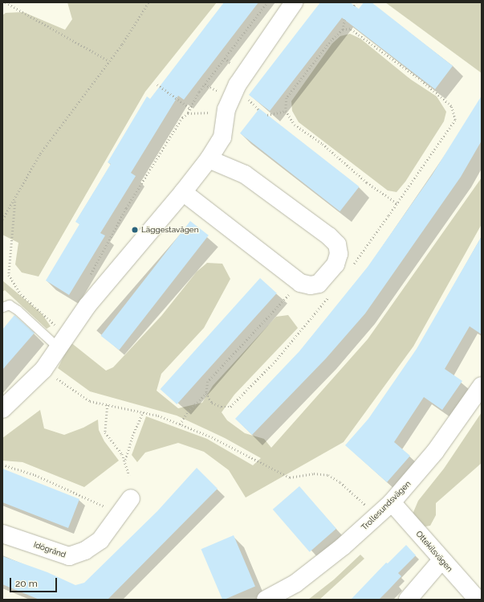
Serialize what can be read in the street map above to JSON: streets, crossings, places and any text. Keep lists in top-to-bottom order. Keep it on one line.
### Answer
{"streets":{"street":["Trollesundsvägen","Idögränd","Ottekilsvägen"]},"crossings":[["Trollesundsvägen","Ottekilsvägen"]],"places":["Läggestavägen"],"scale_bar":"20 m"}
